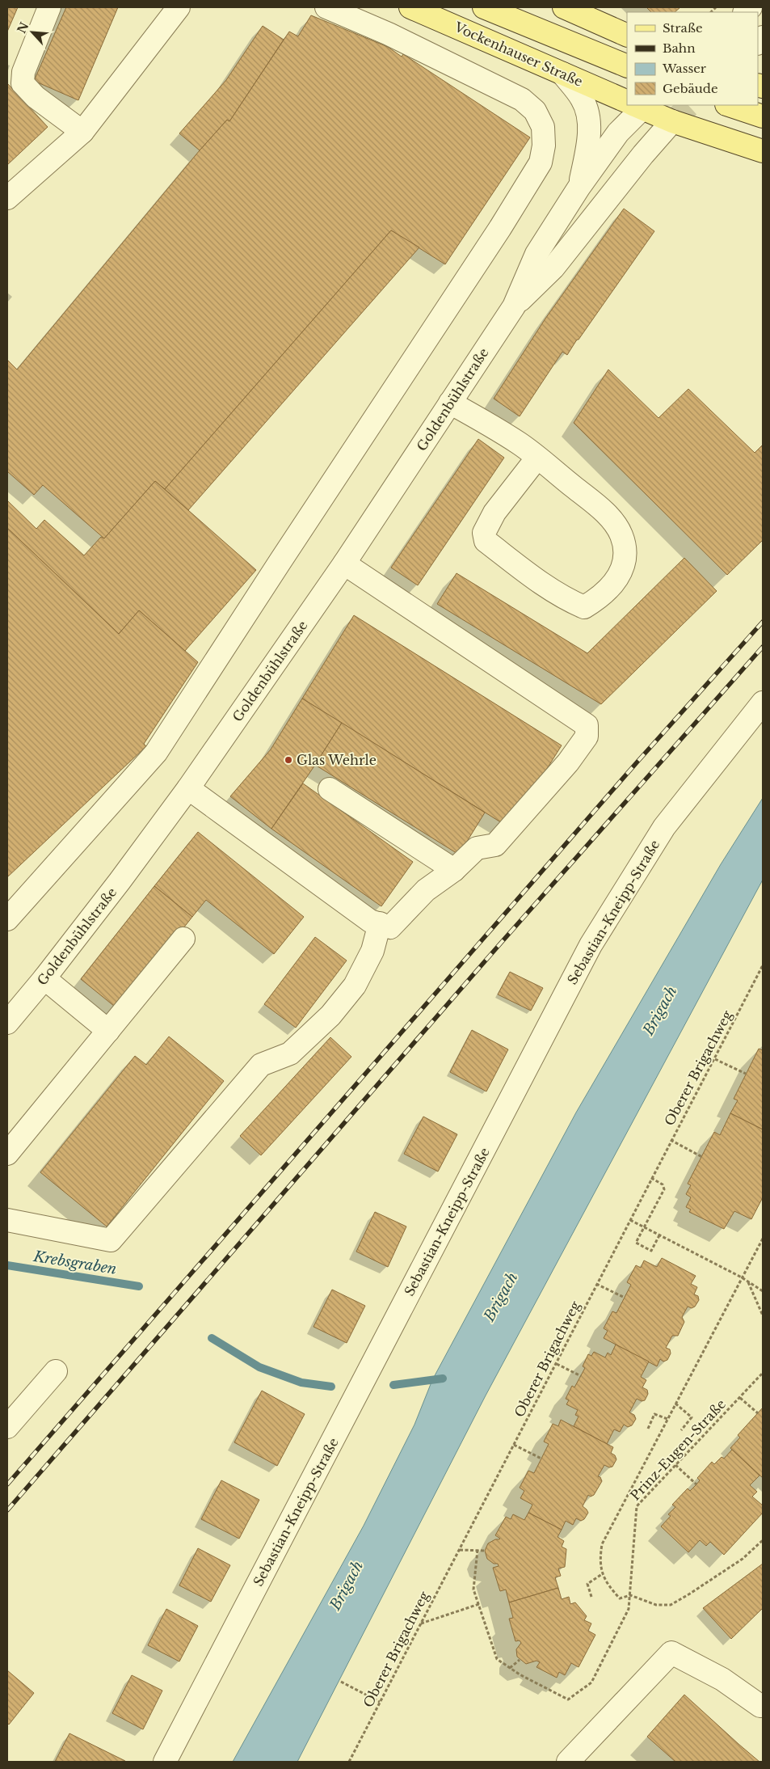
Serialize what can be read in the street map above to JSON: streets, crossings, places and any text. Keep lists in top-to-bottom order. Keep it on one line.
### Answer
{"streets":{"main road":["Vockenhauser Straße"],"street":["Goldenbühlstraße","Sebastian-Kneipp-Straße"],"path":["Oberer Brigachweg","Prinz-Eugen-Straße"]},"crossings":[["Vockenhauser Straße","Goldenbühlstraße"]],"water":["Brigach","Krebsgraben"],"places":["Glas Wehrle"],"legend":["Straße","Bahn","Wasser","Gebäude"],"north":"top left"}
